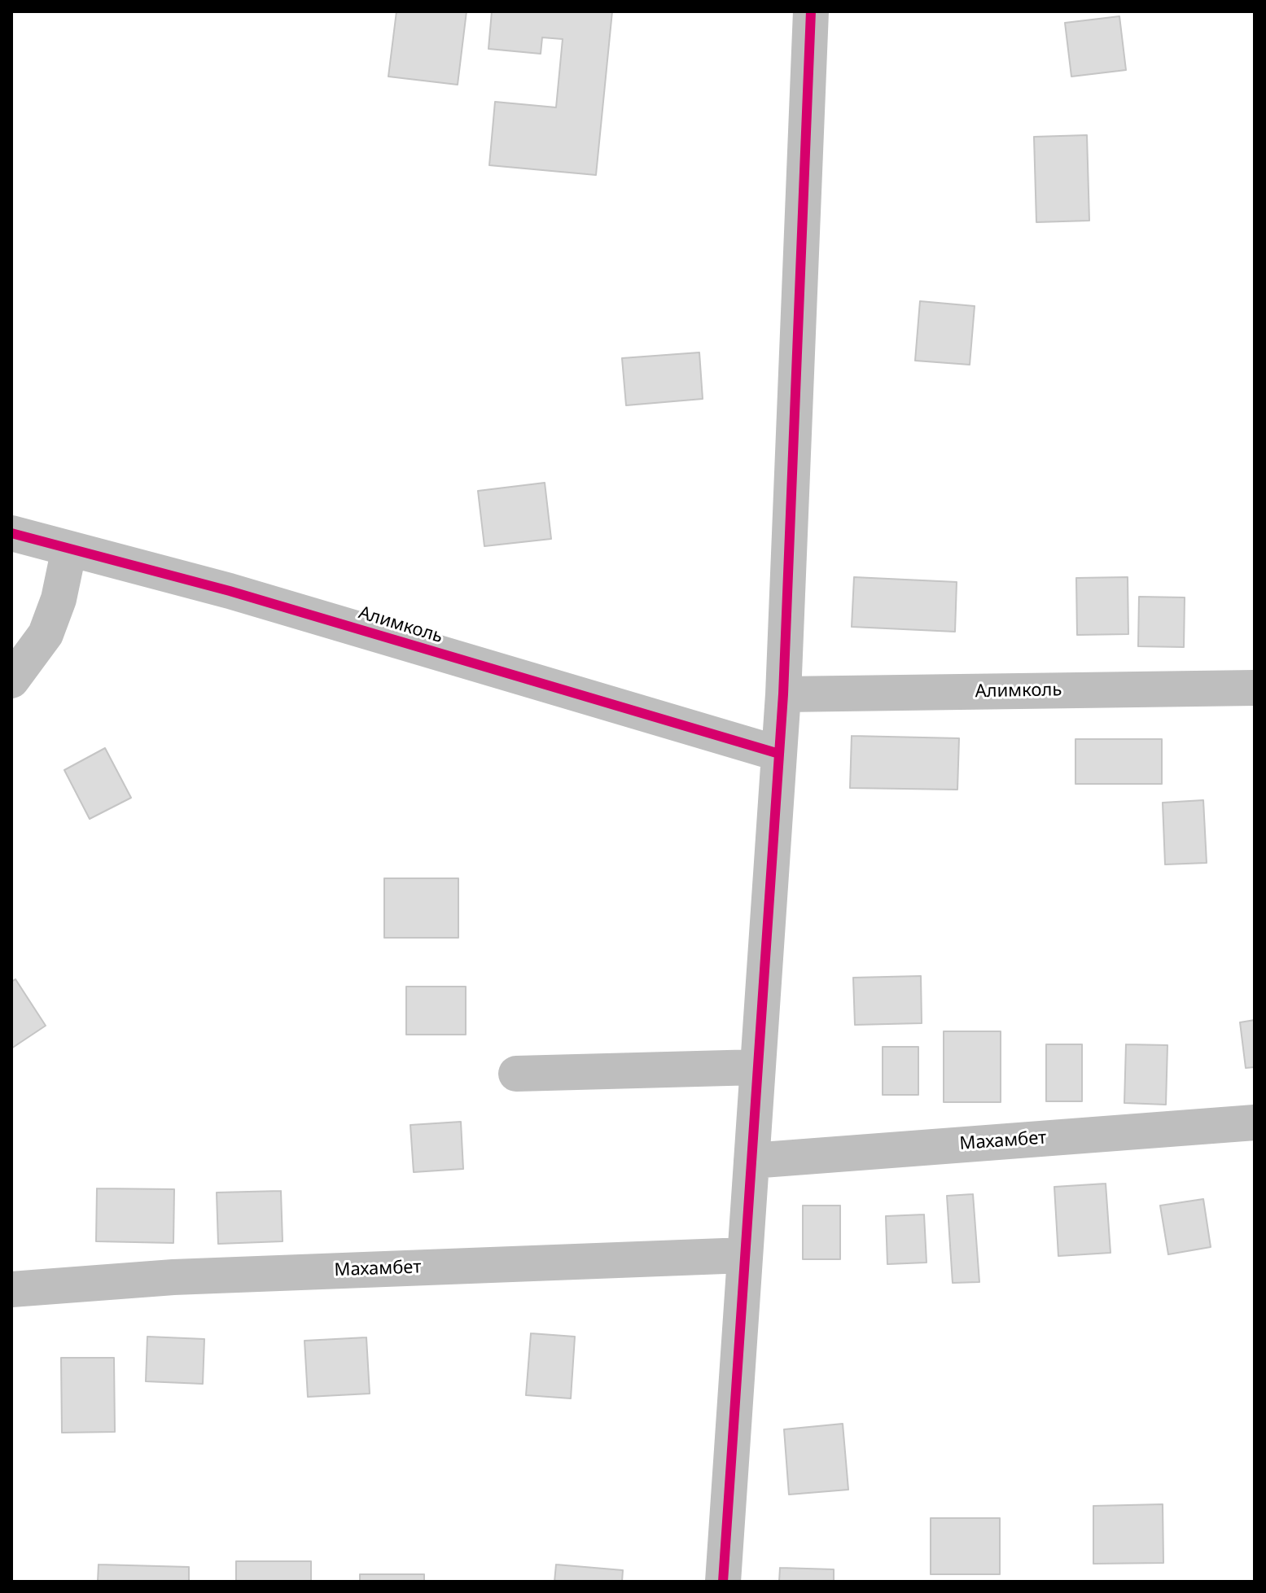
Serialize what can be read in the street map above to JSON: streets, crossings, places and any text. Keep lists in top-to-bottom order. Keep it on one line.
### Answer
{"streets":{"street":["Алимколь","Махамбет"]}}
